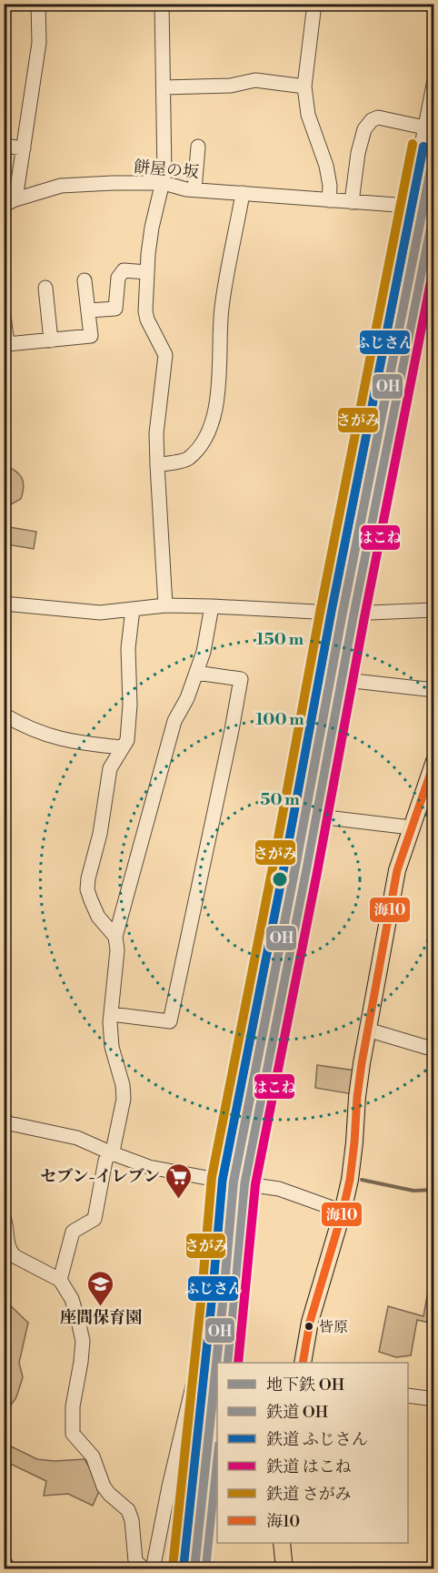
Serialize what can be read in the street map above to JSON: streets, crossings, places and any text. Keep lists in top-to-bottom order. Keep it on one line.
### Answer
{"streets":{"street":["餅屋の坂"]},"places":{"supermarket":["セブン-イレブン"],"school or university":["座間保育園"],"other":["皆原"]},"lines":["rail line さがみ","rail line ふじさん","metro line OH","rail line OH","rail line はこね","transit line 海10"],"legend":["地下鉄 OH","鉄道 OH","鉄道 ふじさん","鉄道 はこね","鉄道 さがみ","海10"],"rings":["150 m","100 m","50 m"]}
